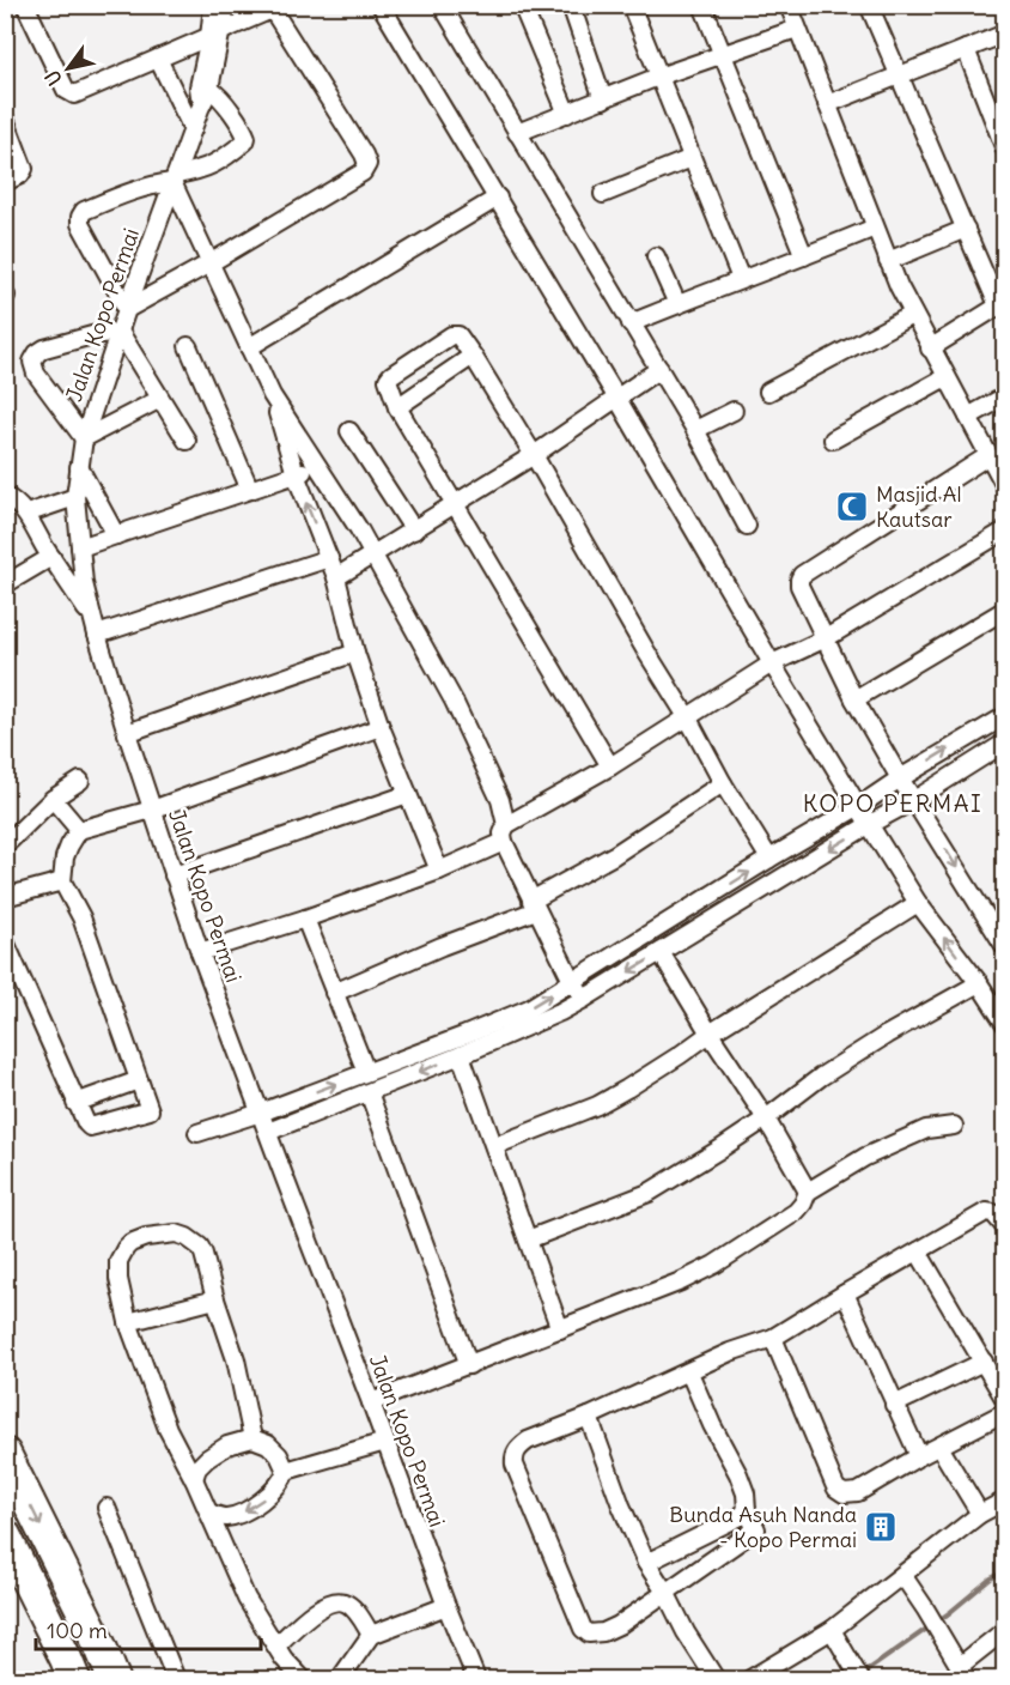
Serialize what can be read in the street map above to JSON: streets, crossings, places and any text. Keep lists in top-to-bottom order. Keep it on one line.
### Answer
{"streets":{"street":["Jalan Kopo Permai"]},"districts":["KOPO PERMAI"],"places":{"mosque":["Masjid Al Kautsar"],"building":["Bunda Asuh Nanda - Kopo Permai"]},"scale_bar":"100 m","north":"bottom left"}
